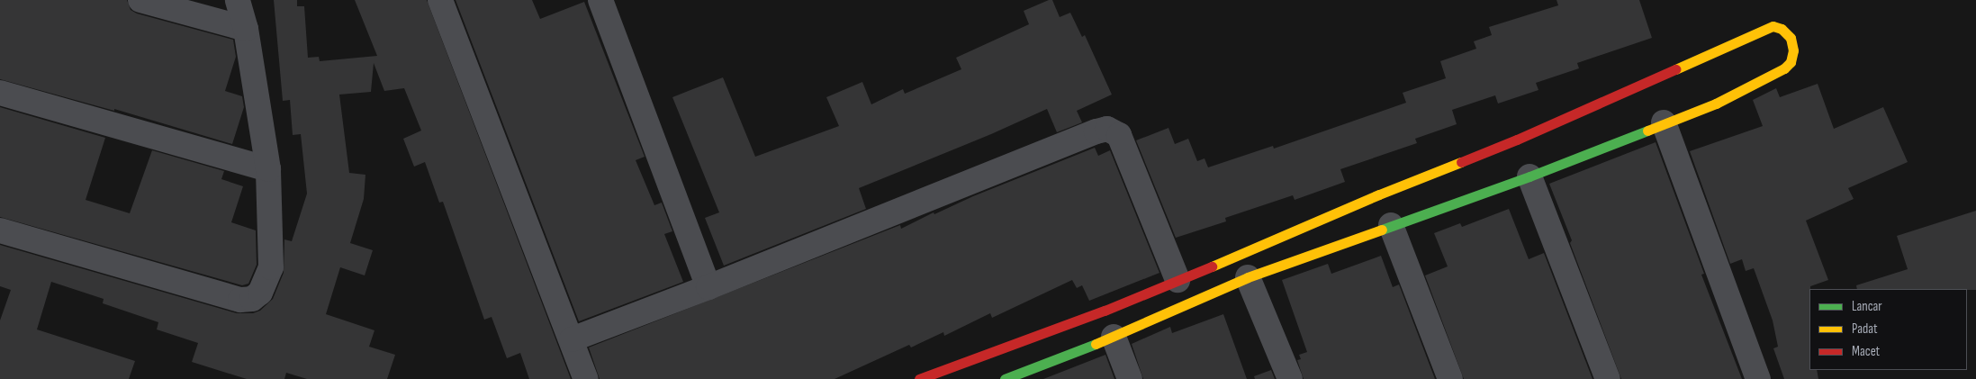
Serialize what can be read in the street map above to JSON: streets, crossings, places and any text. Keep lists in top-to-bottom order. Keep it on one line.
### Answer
{"legend":["Lancar","Padat","Macet"]}
